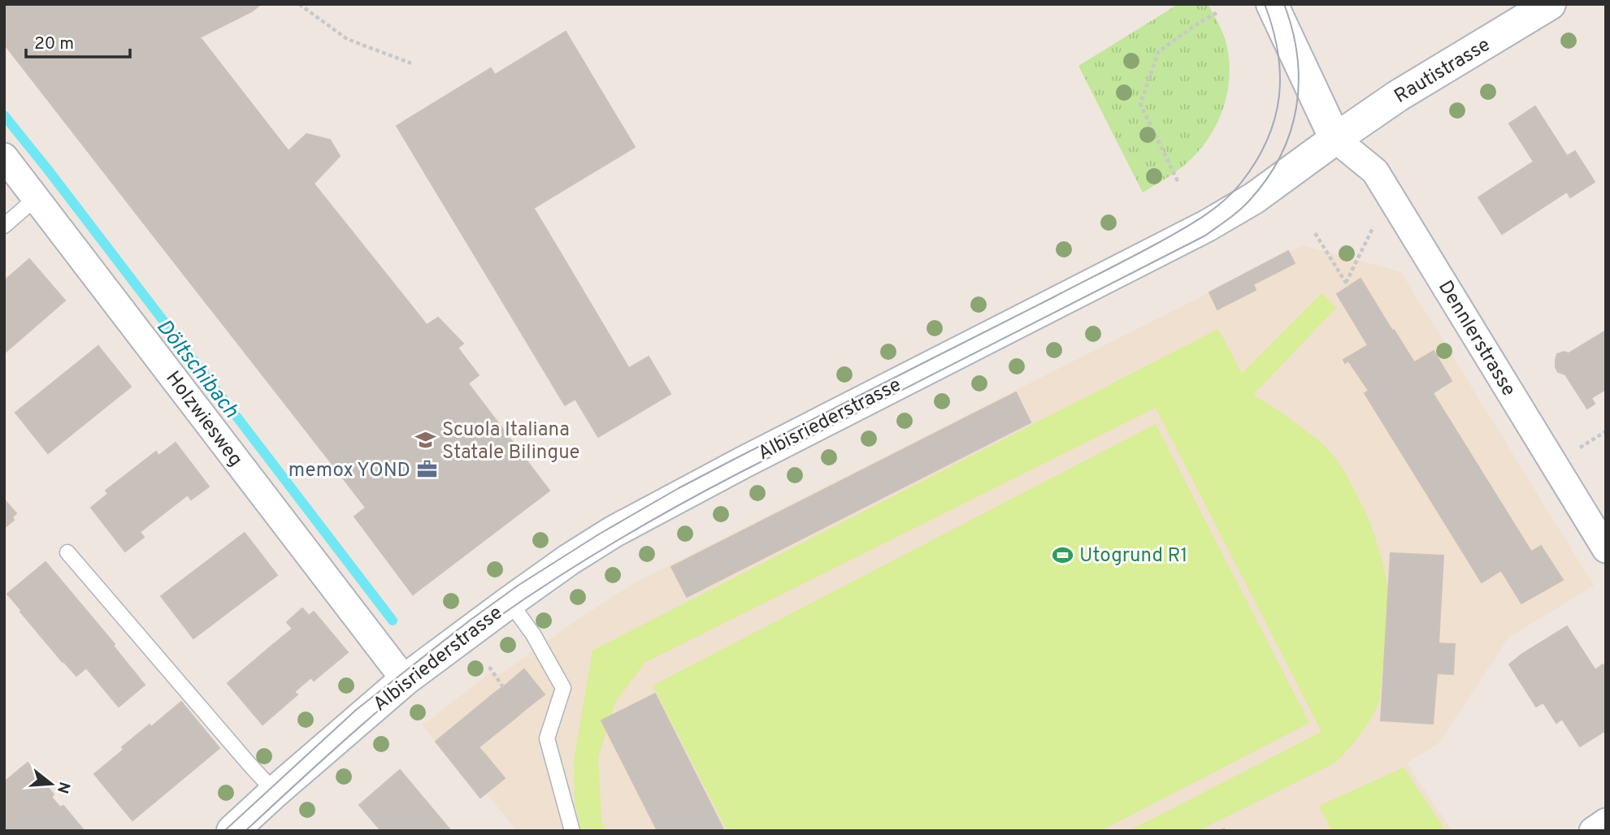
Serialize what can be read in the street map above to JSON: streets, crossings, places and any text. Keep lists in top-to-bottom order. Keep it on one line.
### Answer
{"streets":{"main road":["Rautistrasse","Albisriederstrasse"],"street":["Dennlerstrasse","Holzwiesweg"]},"crossings":[["Rautistrasse","Dennlerstrasse"],["Rautistrasse","Albisriederstrasse"],["Dennlerstrasse","Albisriederstrasse"],["Holzwiesweg","Albisriederstrasse"]],"water":["Döltschibach"],"places":{"school or university":["Scuola Italiana Statale Bilingue"],"office":["memox YOND"],"sports":["Utogrund R1"]},"scale_bar":"20 m","north":"right"}
